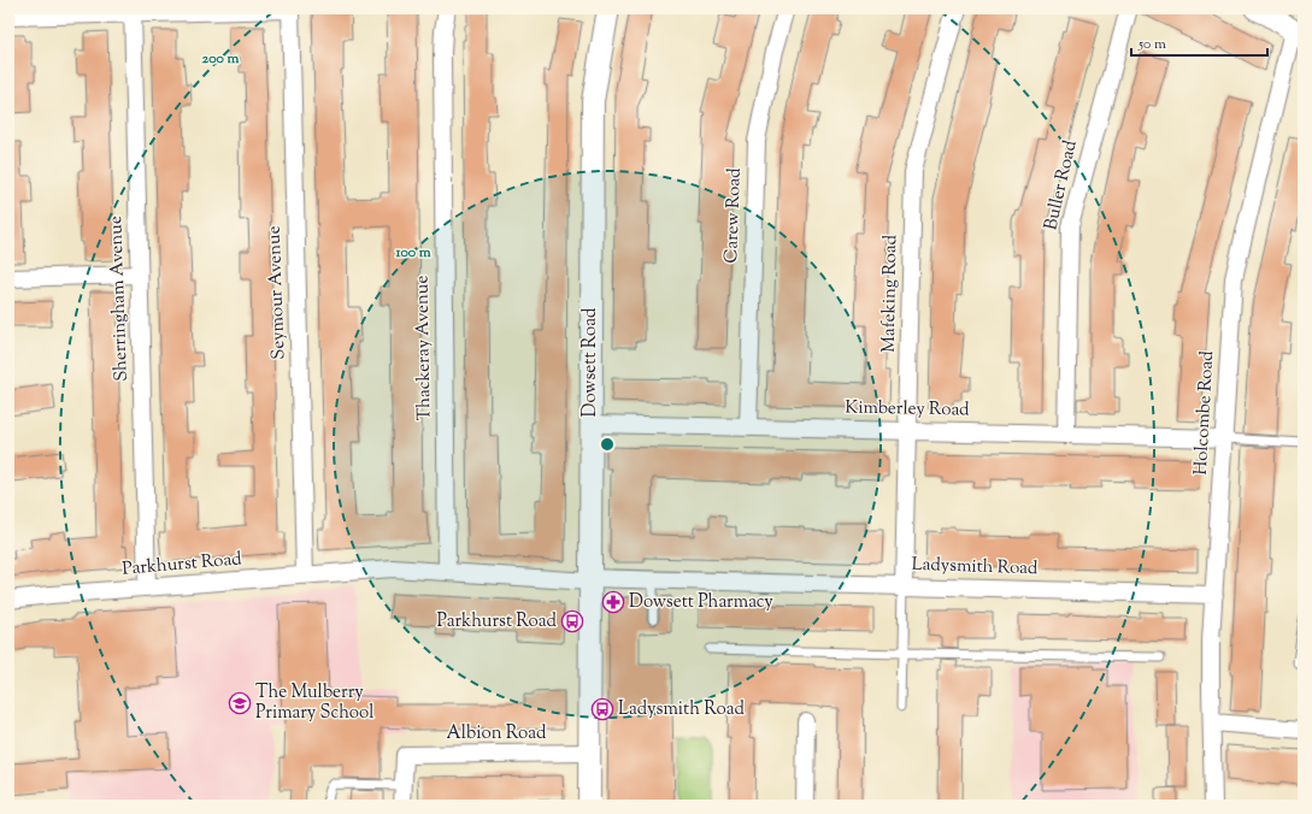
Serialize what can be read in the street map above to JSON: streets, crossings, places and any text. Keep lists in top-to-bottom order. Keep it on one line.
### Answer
{"streets":{"street":["Buller Road","Carew Road","Seymour Avenue","Mafeking Road","Sherringham Avenue","Thackeray Avenue","Dowsett Road","Kimberley Road","Holcombe Road","Parkhurst Road","Ladysmith Road","Albion Road"]},"crossings":[["Buller Road","Kimberley Road"],["Carew Road","Kimberley Road"],["Seymour Avenue","Parkhurst Road"],["Mafeking Road","Kimberley Road"],["Mafeking Road","Ladysmith Road"],["Sherringham Avenue","Parkhurst Road"],["Thackeray Avenue","Parkhurst Road"],["Dowsett Road","Kimberley Road"],["Dowsett Road","Parkhurst Road"],["Dowsett Road","Ladysmith Road"],["Dowsett Road","Albion Road"],["Kimberley Road","Holcombe Road"],["Holcombe Road","Ladysmith Road"],["Parkhurst Road","Ladysmith Road"]],"places":{"pharmacy":["Dowsett Pharmacy"],"bus stop":["Parkhurst Road","Ladysmith Road"],"school or university":["The Mulberry Primary School"]},"scale_bar":"50 m","rings":["200 m","100 m"]}
